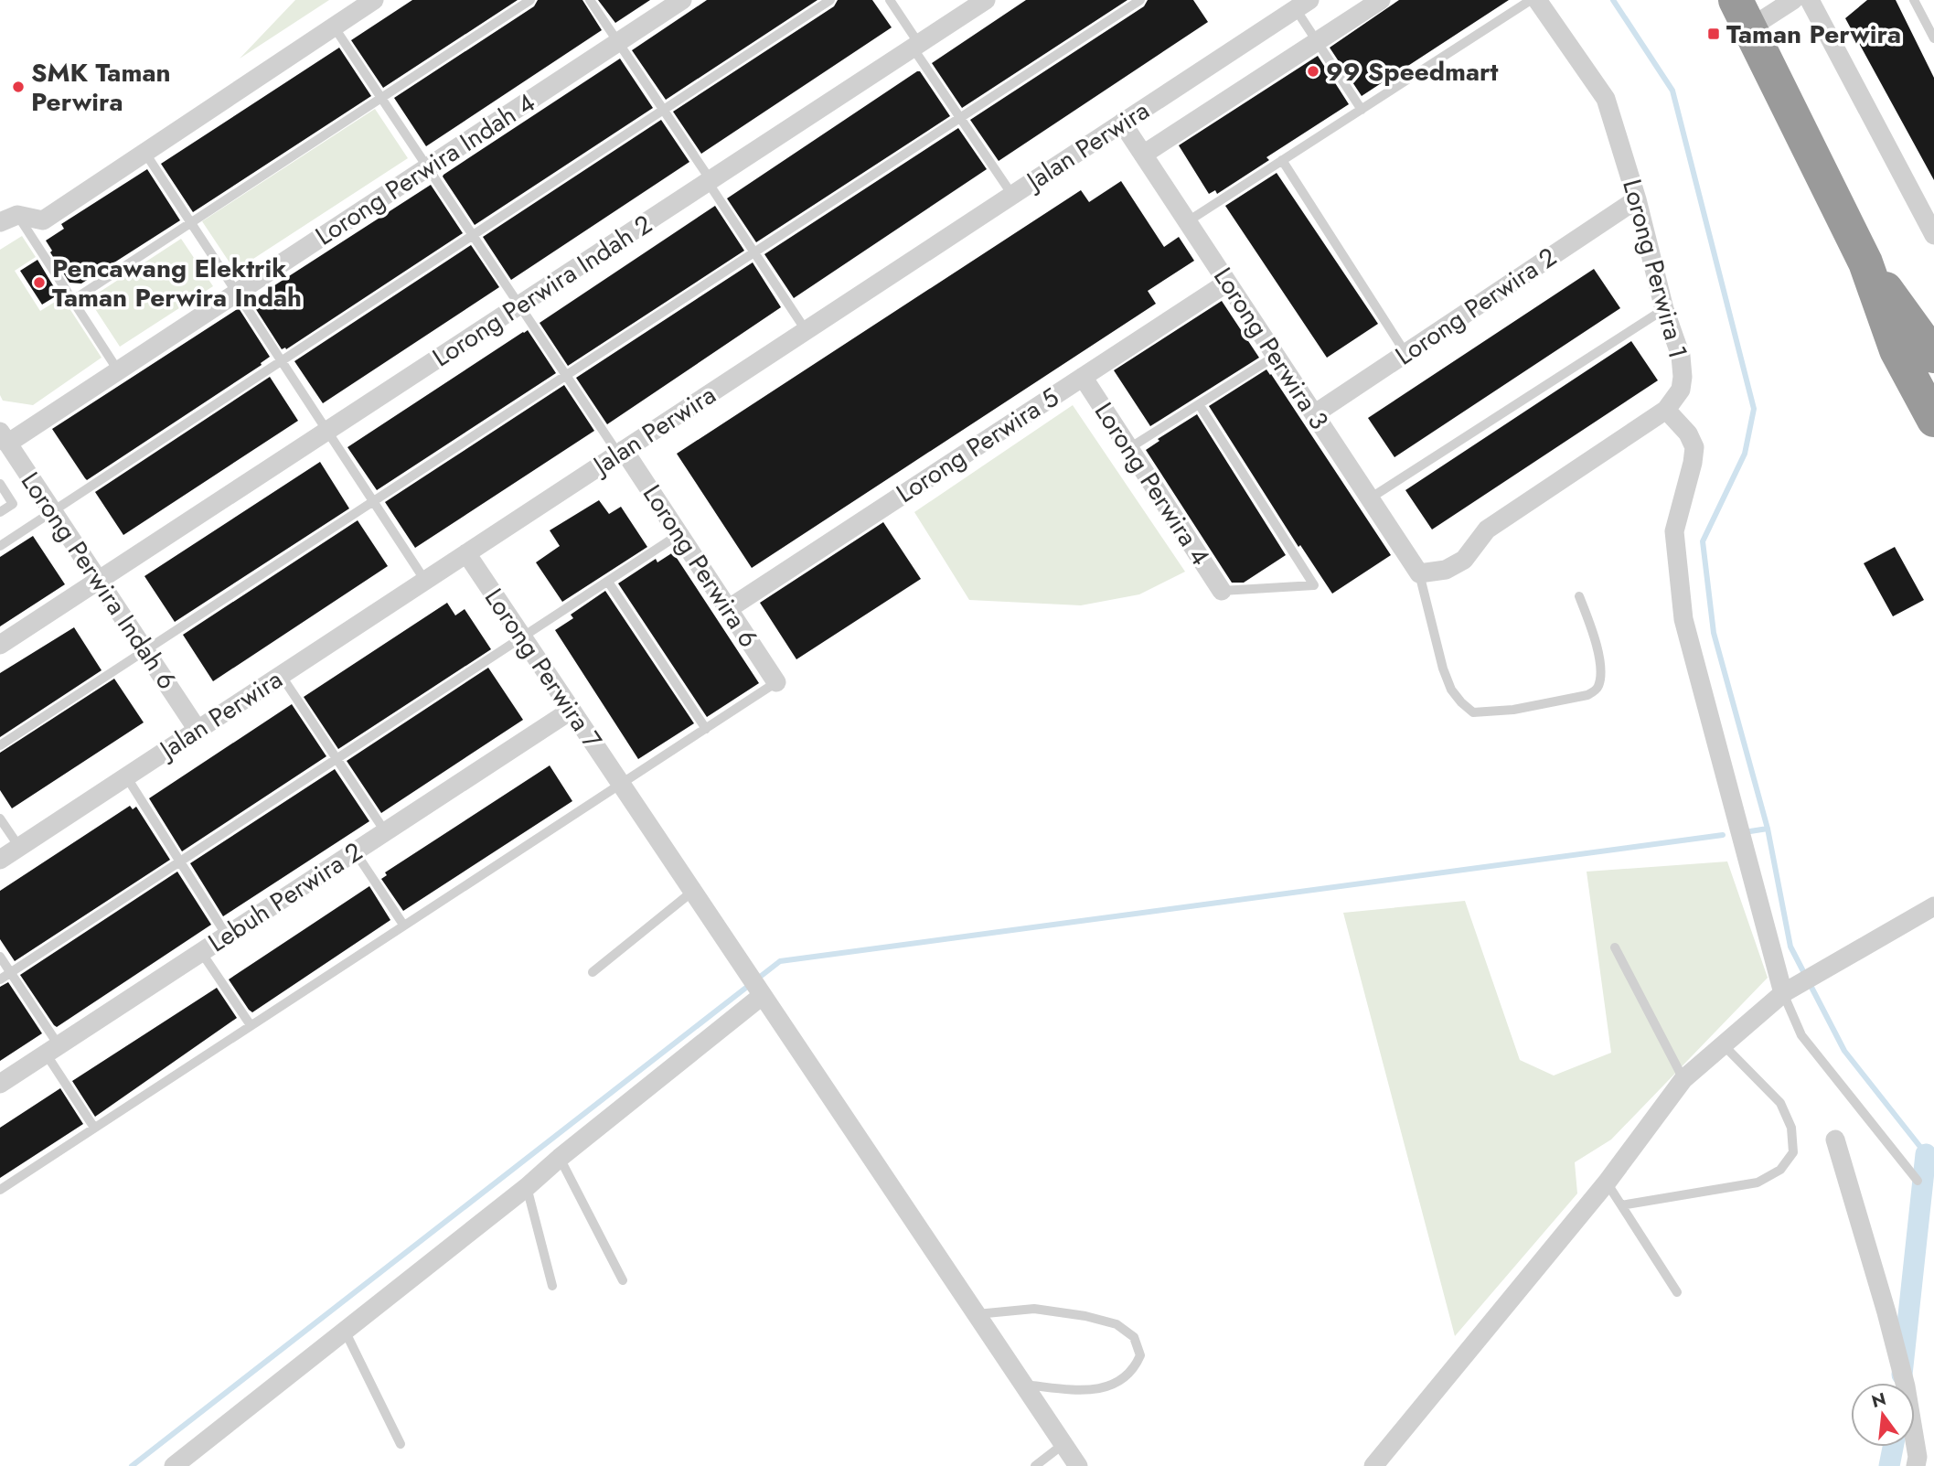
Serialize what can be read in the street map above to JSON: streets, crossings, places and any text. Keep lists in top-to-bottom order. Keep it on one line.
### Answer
{"streets":{"street":["Jalan Perwira","Lorong Perwira Indah 4","Lorong Perwira 1","Lorong Perwira Indah 2","Lorong Perwira 2","Lorong Perwira 3","Lorong Perwira 5","Lorong Perwira 4","Lorong Perwira 6","Lorong Perwira Indah 6","Lorong Perwira 7","Lebuh Perwira 2"]},"crossings":[["Jalan Perwira","Lorong Perwira 3"],["Jalan Perwira","Lorong Perwira 6"],["Jalan Perwira","Lorong Perwira Indah 6"],["Jalan Perwira","Lorong Perwira 7"],["Lorong Perwira Indah 4","Lorong Perwira Indah 6"],["Lorong Perwira 1","Lorong Perwira 2"],["Lorong Perwira 1","Lorong Perwira 3"],["Lorong Perwira Indah 2","Lorong Perwira Indah 6"],["Lorong Perwira 2","Lorong Perwira 3"],["Lorong Perwira 3","Lorong Perwira 5"],["Lorong Perwira 5","Lorong Perwira 4"],["Lorong Perwira 5","Lorong Perwira 6"],["Lorong Perwira 7","Lebuh Perwira 2"]],"places":{"transit":["Taman Perwira"],"other":["99 Speedmart","SMK Taman Perwira","Pencawang Elektrik Taman Perwira Indah"]},"north":"top"}
